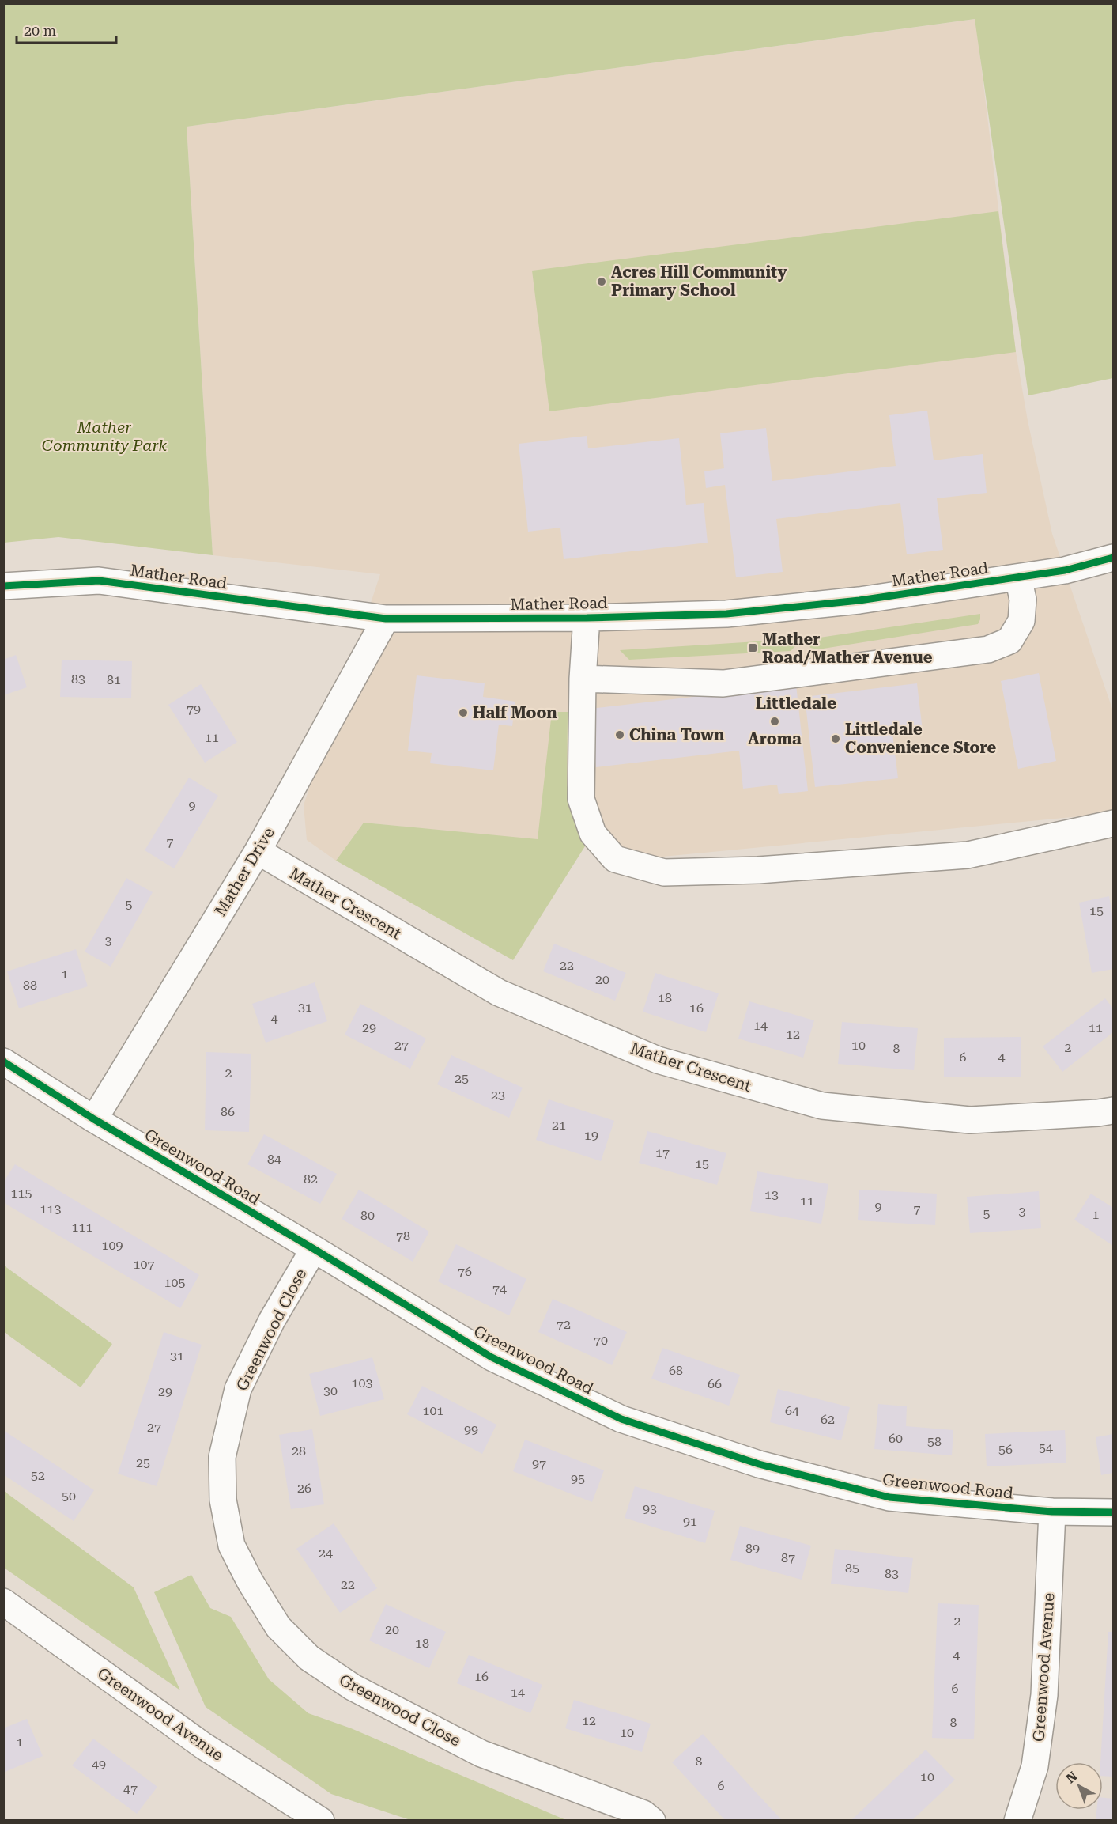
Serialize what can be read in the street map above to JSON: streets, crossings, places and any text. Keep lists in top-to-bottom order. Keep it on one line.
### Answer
{"streets":{"street":["Mather Road","Mather Drive","Mather Crescent","Greenwood Road","Greenwood Close","Greenwood Avenue"]},"crossings":[["Mather Road","Mather Drive"],["Mather Drive","Mather Crescent"],["Mather Drive","Greenwood Road"],["Greenwood Road","Greenwood Close"],["Greenwood Road","Greenwood Avenue"]],"districts":["Littledale"],"parks":["Mather Community Park"],"places":{"other":["Acres Hill Community Primary School","Half Moon","Aroma","China Town","Littledale Convenience Store"],"transit":["Mather Road/Mather Avenue"]},"house_numbers":["83","81","79","11","9","7","5","15","3","22","1","20","88","18","31","16","4","14","29","11","12","27","10","2","8","6","4","2","25","23","86","21","19","17","84","15","82","115","13","11","9","113","7","3","5","1","80","111","78","109","107","76","105","74","72","70","31","68","103","66","30","29","101","64","62","27","99","60","58","54","56","28","25","97","52","95","26","50","93","91","89","24","87","85","83","22","2","20","18","4","16","6","14","12","8","10","1","8","49","10","6","47"],"scale_bar":"20 m","north":"top left"}
